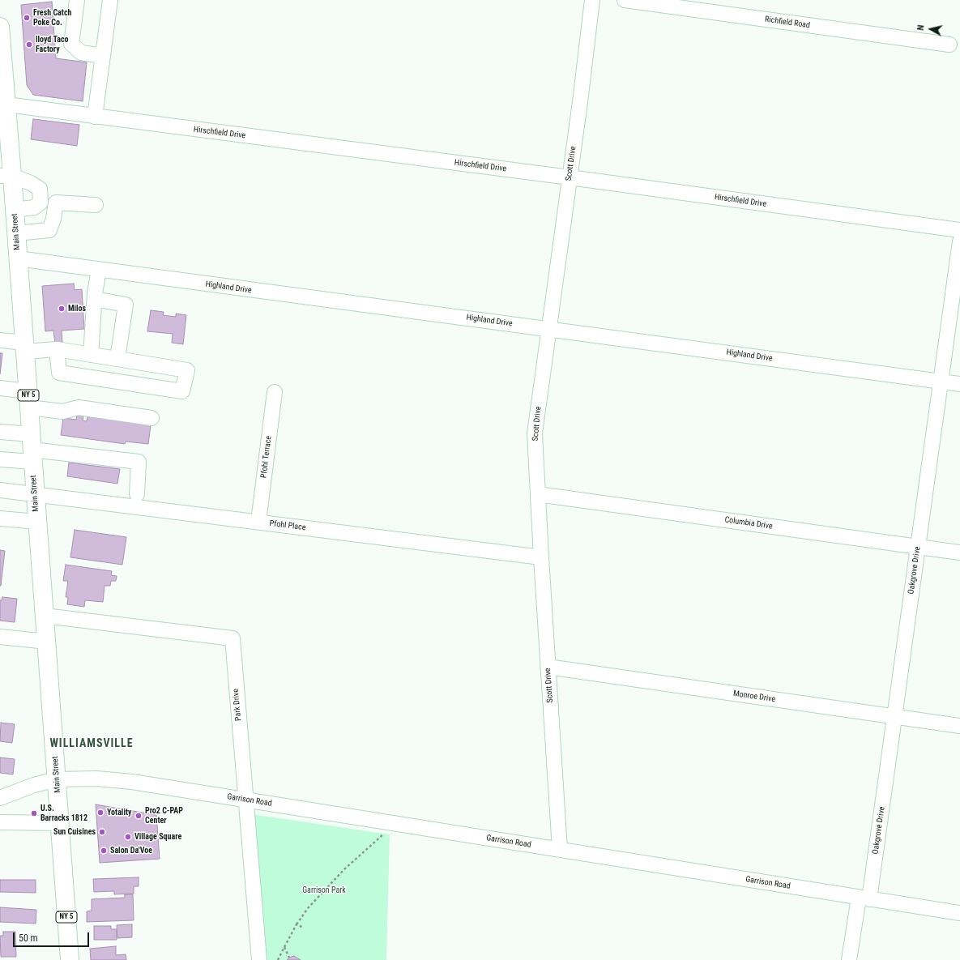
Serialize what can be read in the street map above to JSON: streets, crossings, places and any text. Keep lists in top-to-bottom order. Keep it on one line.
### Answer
{"streets":{"main road":["Main Street","NY 5"],"street":["Richfield Road","Hirschfield Drive","Scott Drive","Highland Drive","Pfohl Terrace","Columbia Drive","Pfohl Place","Oakgrove Drive","Monroe Drive","Park Drive","Garrison Road"]},"crossings":[["Hirschfield Drive","Scott Drive"],["Hirschfield Drive","Main Street"],["Scott Drive","Highland Drive"],["Scott Drive","Columbia Drive"],["Scott Drive","Pfohl Place"],["Scott Drive","Monroe Drive"],["Scott Drive","Garrison Road"],["Main Street","Highland Drive"],["Main Street","Pfohl Place"],["Main Street","Park Drive"],["Main Street","Garrison Road"],["Highland Drive","Oakgrove Drive"],["Pfohl Terrace","Pfohl Place"],["Columbia Drive","Oakgrove Drive"],["Oakgrove Drive","Monroe Drive"],["Oakgrove Drive","Garrison Road"],["Park Drive","Garrison Road"]],"districts":["WILLIAMSVILLE"],"parks":["Garrison Park"],"places":["Fresh Catch Poke Co.","lloyd Taco Factory","Milos","Yotality","U.S. Barracks 1812","Pro2 C-PAP Center","Sun Cuisines","Village Square","Salon Da'Voe"],"scale_bar":"50 m","north":"left"}
